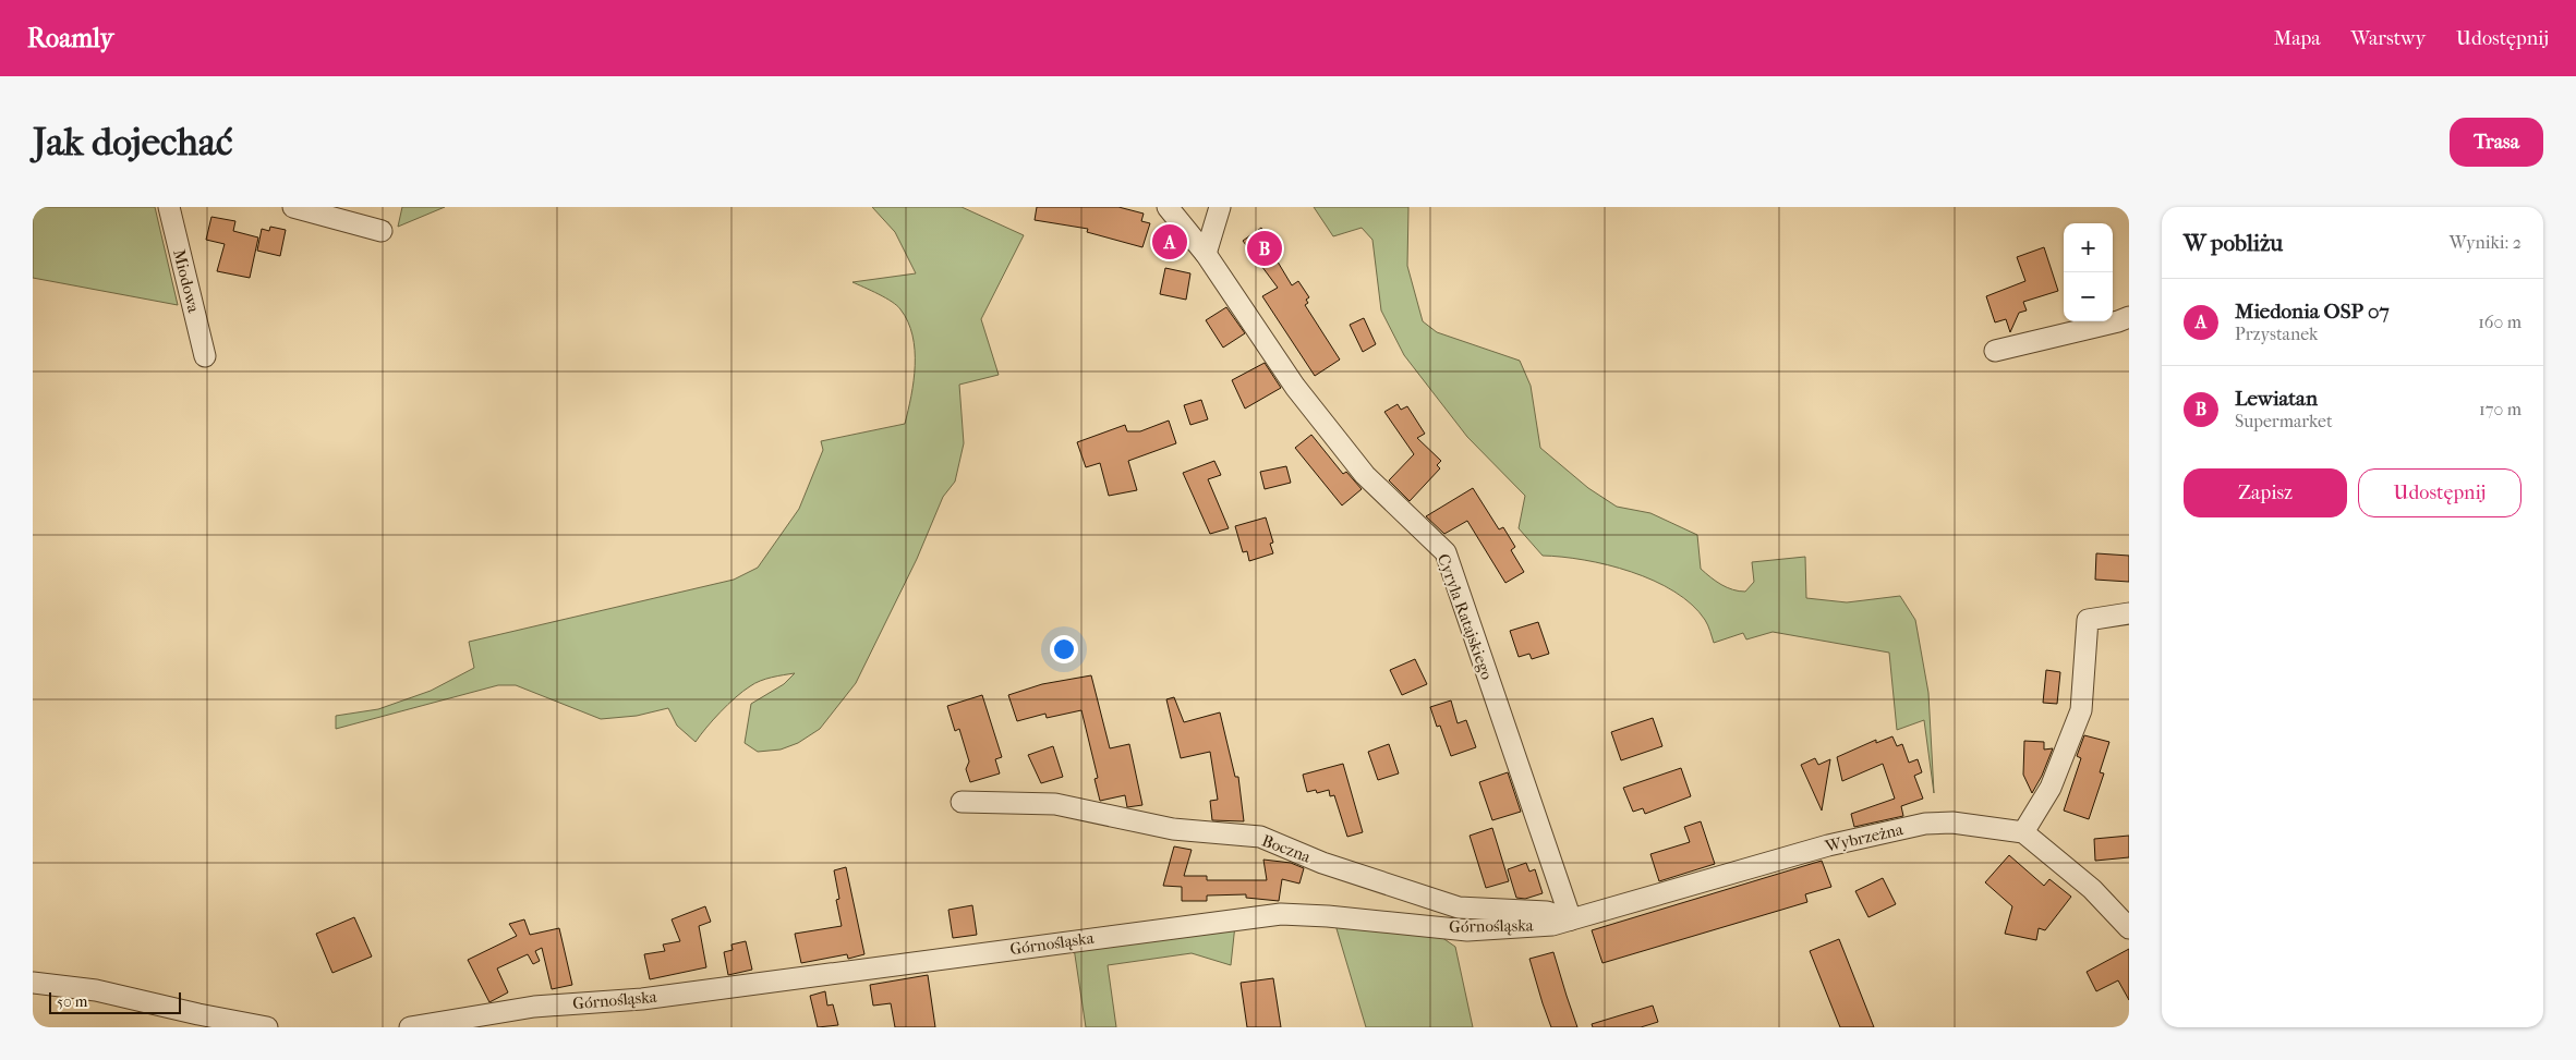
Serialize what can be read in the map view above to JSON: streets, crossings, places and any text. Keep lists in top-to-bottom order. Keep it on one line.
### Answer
{"streets":{"street":["Miodowa","Cyryla Ratajskiego","Wybrzeżna","Boczna","Górnośląska"]},"crossings":[["Cyryla Ratajskiego","Wybrzeżna"],["Cyryla Ratajskiego","Boczna"],["Cyryla Ratajskiego","Górnośląska"],["Wybrzeżna","Boczna"],["Wybrzeżna","Górnośląska"],["Boczna","Górnośląska"]],"scale_bar":"50 m","page":{"header":"Roamly","nav":["Mapa","Warstwy","Udostępnij"],"buttons":["Trasa",["Zapisz","Udostępnij"]],"title":"Jak dojechać","heading":["W pobliżu","Wyniki: 2"],"pins":["A","B"],"map_buttons":["+","−"],"list":[{"mark":"A","name":"Miedonia OSP 07","note":"Przystanek","value":"160 m"},{"mark":"B","name":"Lewiatan","note":"Supermarket","value":"170 m"}],"scale":"50 m"}}
